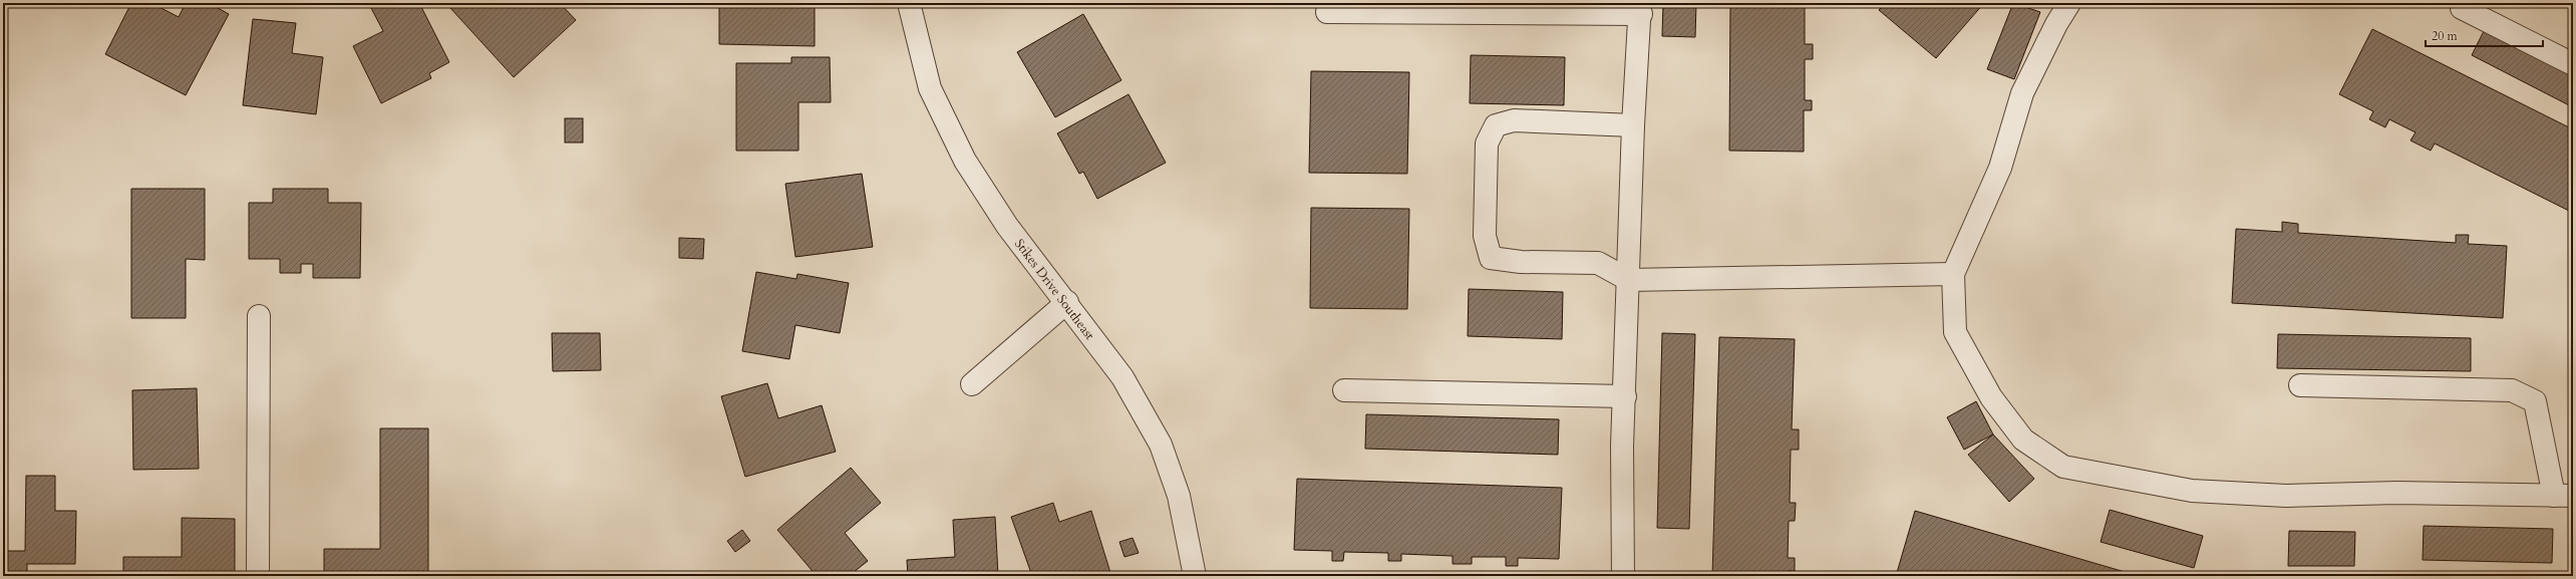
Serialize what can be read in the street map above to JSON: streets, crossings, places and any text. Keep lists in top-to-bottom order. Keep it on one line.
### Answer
{"streets":{"street":["Stikes Drive Southeast"]},"scale_bar":"20 m"}
